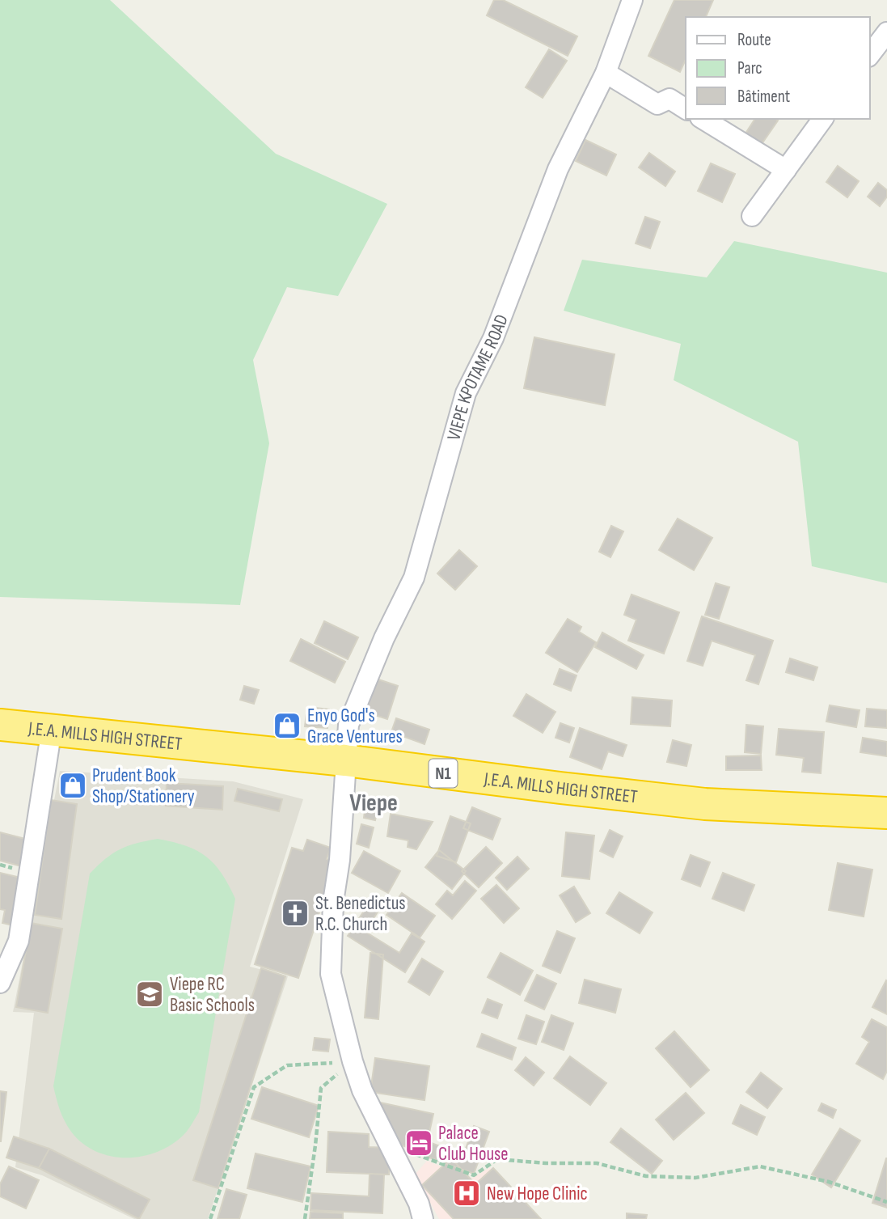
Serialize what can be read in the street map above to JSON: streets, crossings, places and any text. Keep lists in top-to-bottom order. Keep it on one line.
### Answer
{"streets":{"highway":["J.E.A. MILLS HIGH STREET","N1"],"street":["VIEPE KPOTAME ROAD"]},"crossings":[["VIEPE KPOTAME ROAD","J.E.A. MILLS HIGH STREET"]],"districts":["Viepe"],"places":{"shop":["Enyo God's Grace Ventures","Prudent Book Shop/Stationery"],"church":["St. Benedictus R.C. Church"],"school or university":["Viepe RC Basic Schools"],"hotel":["Palace Club House"],"hospital":["New Hope Clinic"]},"legend":["Route","Parc","Bâtiment"]}
